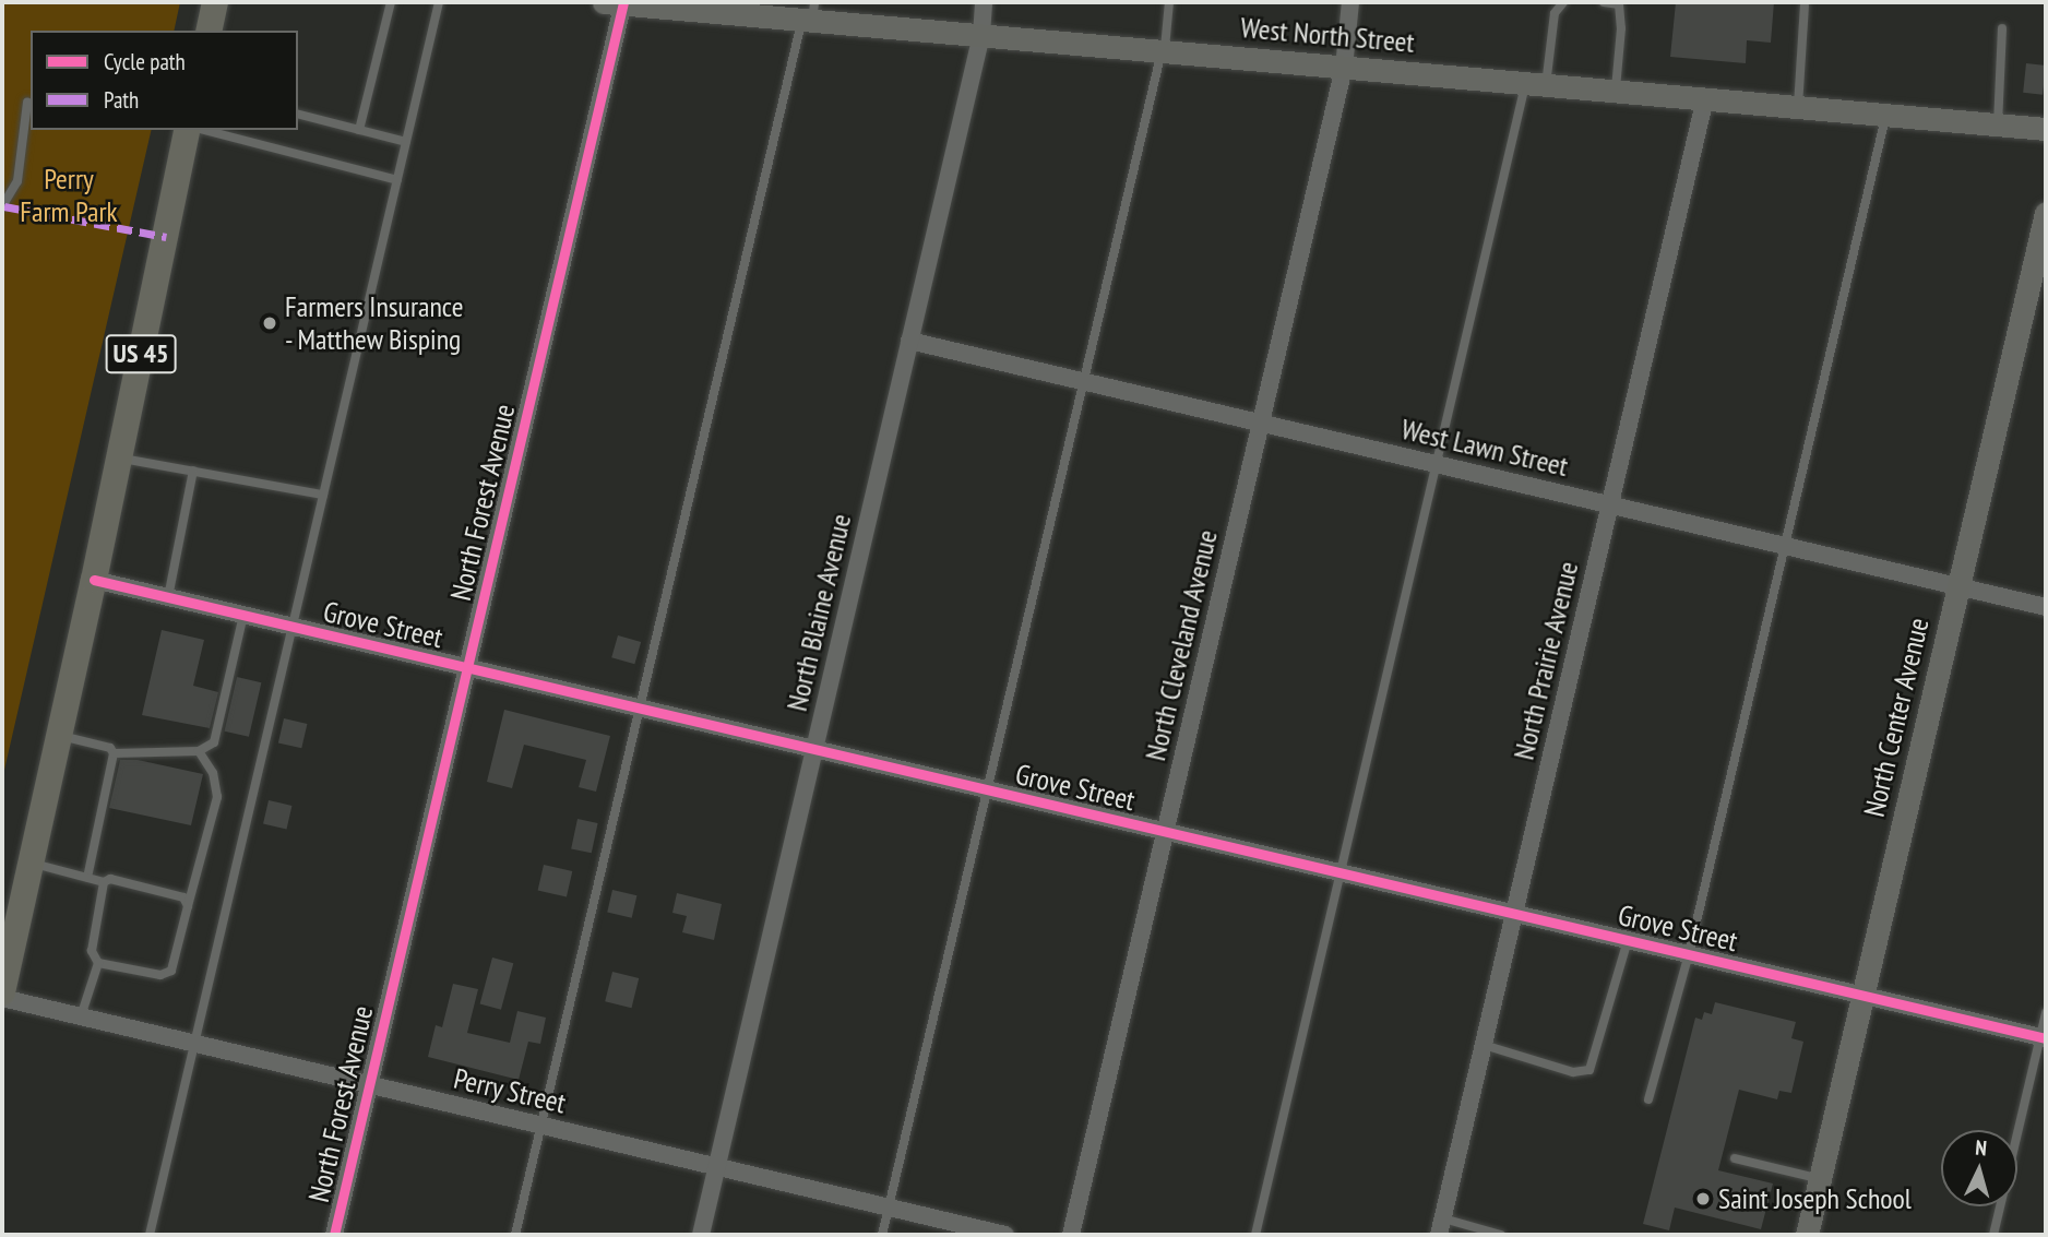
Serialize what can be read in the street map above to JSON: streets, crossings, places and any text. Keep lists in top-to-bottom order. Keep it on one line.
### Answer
{"streets":{"main road":["West North Street","US 45","North Center Avenue"],"street":["West Lawn Street","North Forest Avenue","North Blaine Avenue","Grove Street","North Cleveland Avenue","North Prairie Avenue","Perry Street"]},"crossings":[["West North Street","North Forest Avenue"],["West North Street","North Blaine Avenue"],["West North Street","North Cleveland Avenue"],["West North Street","North Prairie Avenue"],["US 45","Grove Street"],["US 45","Perry Street"],["West Lawn Street","North Blaine Avenue"],["West Lawn Street","North Cleveland Avenue"],["West Lawn Street","North Prairie Avenue"],["West Lawn Street","North Center Avenue"],["North Forest Avenue","Grove Street"],["North Forest Avenue","Perry Street"],["North Blaine Avenue","Grove Street"],["North Blaine Avenue","Perry Street"],["Grove Street","North Cleveland Avenue"],["Grove Street","North Prairie Avenue"],["Grove Street","North Center Avenue"]],"parks":["Perry Farm Park"],"places":["Farmers Insurance - Matthew Bisping","Saint Joseph School"],"legend":["Cycle path","Path"],"north":"top"}
